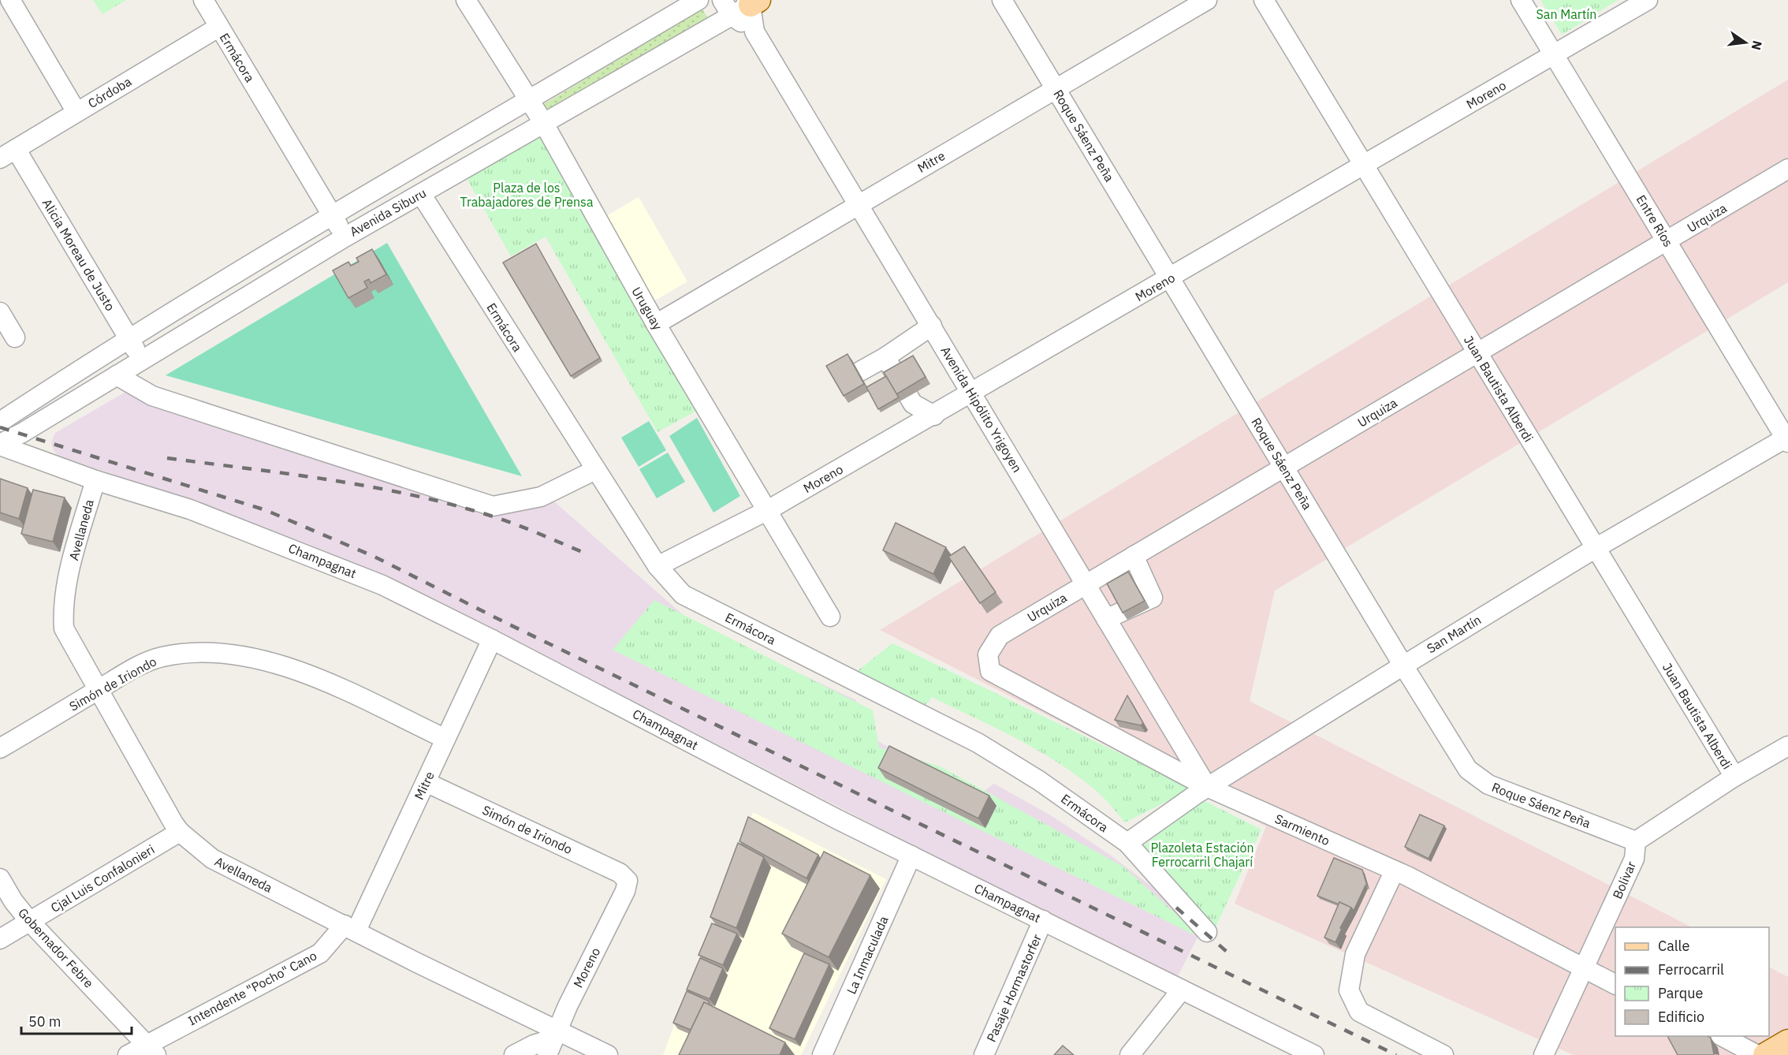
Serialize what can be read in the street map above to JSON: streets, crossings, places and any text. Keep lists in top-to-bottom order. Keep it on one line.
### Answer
{"streets":{"street":["Ermácora","Córdoba","Moreno","Roque Sáenz Peña","Mitre","Avenida Siburu","Urquiza","Entre Ríos","Alicia Moreau de Justo","Uruguay","Juan Bautista Alberdi","Avenida Hipólito Yrigoyen","Avellaneda","Champagnat","San Martín","Simón de Iriondo","Sarmiento","Cjal Luis Confalonieri","Bolivar","Gobernador Febre","La Inmaculada","Intendente \"Pocho\" Cano","Pasaje Hormastorfer"]},"crossings":[["Ermácora","Córdoba"],["Ermácora","Moreno"],["Ermácora","Avenida Siburu"],["Ermácora","San Martín"],["Córdoba","Alicia Moreau de Justo"],["Moreno","Roque Sáenz Peña"],["Moreno","Entre Ríos"],["Moreno","Uruguay"],["Moreno","Juan Bautista Alberdi"],["Moreno","Avenida Hipólito Yrigoyen"],["Moreno","Avellaneda"],["Moreno","Simón de Iriondo"],["Roque Sáenz Peña","Mitre"],["Roque Sáenz Peña","Urquiza"],["Roque Sáenz Peña","San Martín"],["Roque Sáenz Peña","Bolivar"],["Mitre","Uruguay"],["Mitre","Avenida Hipólito Yrigoyen"],["Mitre","Avellaneda"],["Mitre","Champagnat"],["Mitre","Simón de Iriondo"],["Mitre","Intendente \"Pocho\" Cano"],["Avenida Siburu","Alicia Moreau de Justo"],["Avenida Siburu","Uruguay"],["Avenida Siburu","Avenida Hipólito Yrigoyen"],["Avenida Siburu","Champagnat"],["Urquiza","Entre Ríos"],["Urquiza","Juan Bautista Alberdi"],["Urquiza","Avenida Hipólito Yrigoyen"],["Urquiza","Sarmiento"],["Entre Ríos","San Martín"],["Juan Bautista Alberdi","San Martín"],["Avenida Hipólito Yrigoyen","San Martín"],["Avenida Hipólito Yrigoyen","Sarmiento"],["Avellaneda","Champagnat"],["Avellaneda","Simón de Iriondo"],["Avellaneda","Cjal Luis Confalonieri"],["Avellaneda","Intendente \"Pocho\" Cano"],["Champagnat","La Inmaculada"],["Champagnat","Pasaje Hormastorfer"],["San Martín","Sarmiento"],["Sarmiento","Bolivar"],["Cjal Luis Confalonieri","Gobernador Febre"],["Gobernador Febre","Intendente \"Pocho\" Cano"]],"parks":["San Martín","Plaza de los Trabajadores de Prensa","Plazoleta Estación Ferrocarril Chajarí"],"legend":["Calle","Ferrocarril","Parque","Edificio"],"scale_bar":"50 m","north":"right"}
